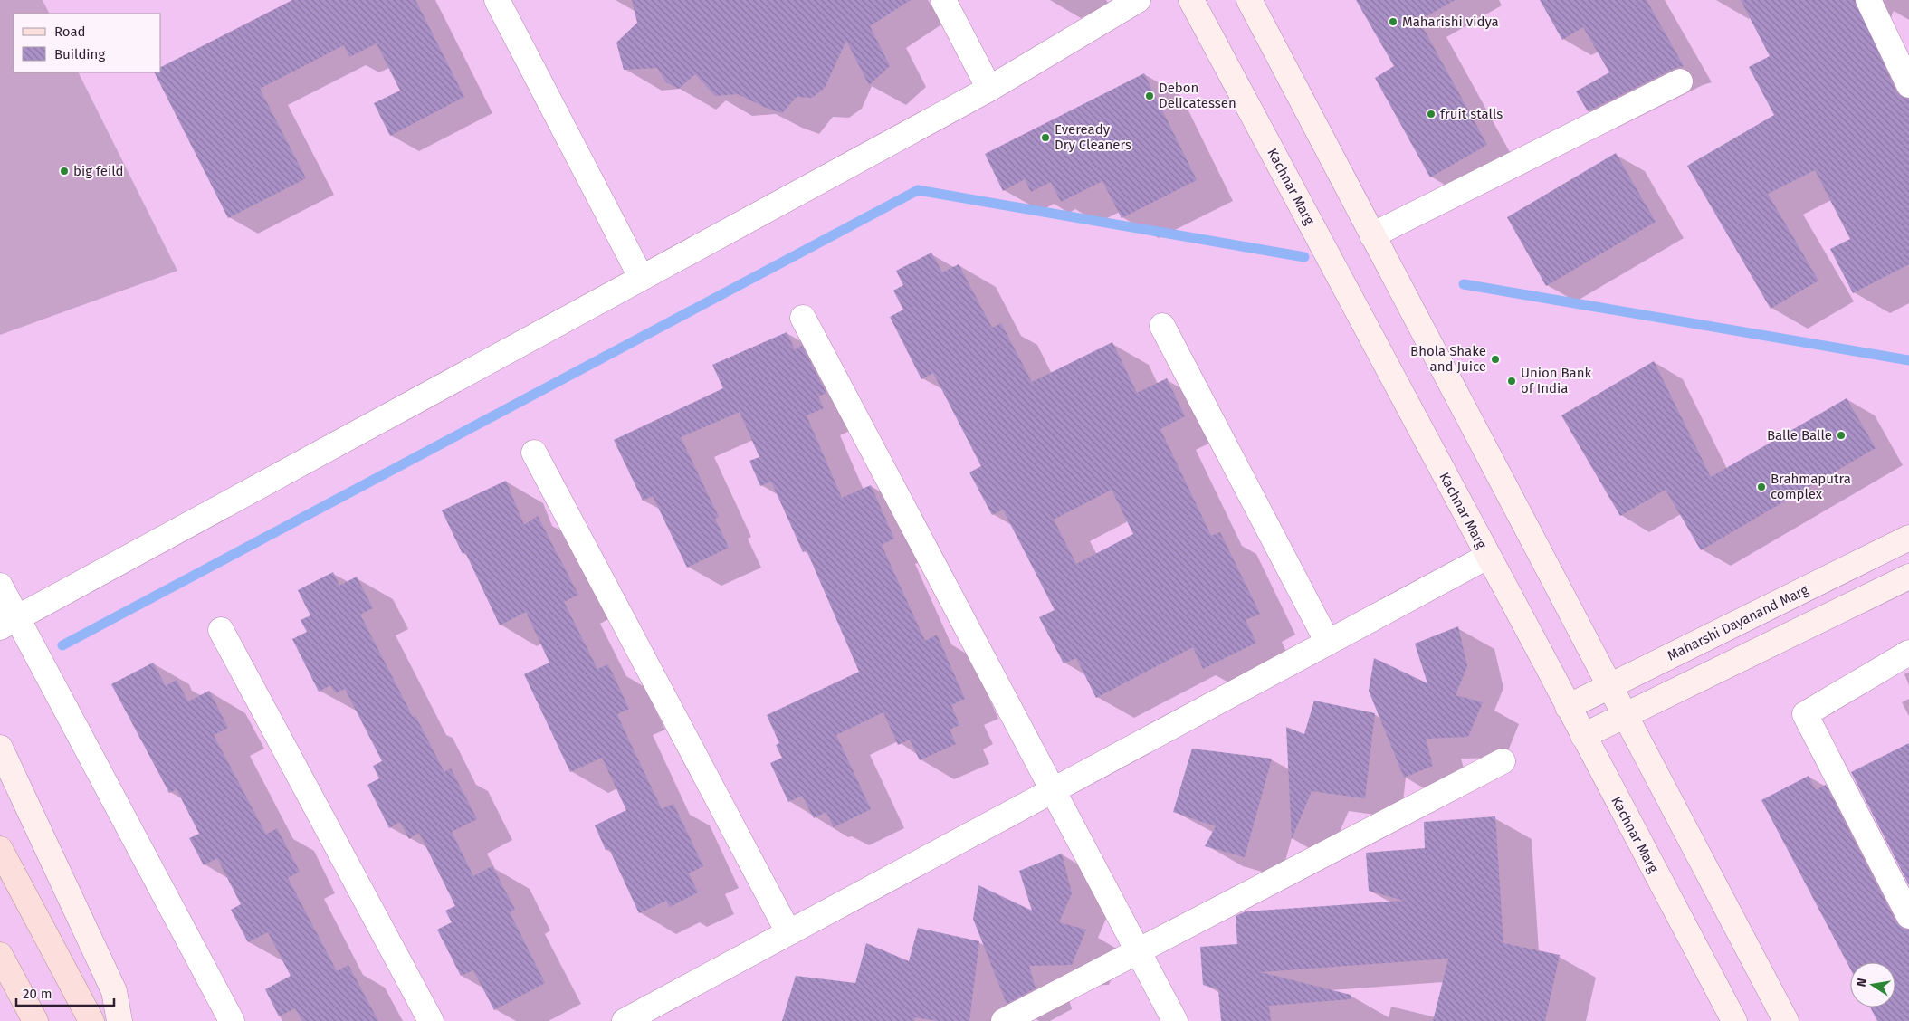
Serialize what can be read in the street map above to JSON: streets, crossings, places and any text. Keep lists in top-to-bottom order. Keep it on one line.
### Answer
{"streets":{"street":["Kachnar Marg","Maharshi Dayanand Marg"]},"crossings":[["Kachnar Marg","Maharshi Dayanand Marg"]],"places":["Maharishi vidya","Debon Delicatessen","fruit stalls","Eveready Dry Cleaners","big feild","Bhola Shake and Juice","Union Bank of India","Balle Balle","Brahmaputra complex"],"legend":["Road","Building"],"scale_bar":"20 m","north":"left"}
